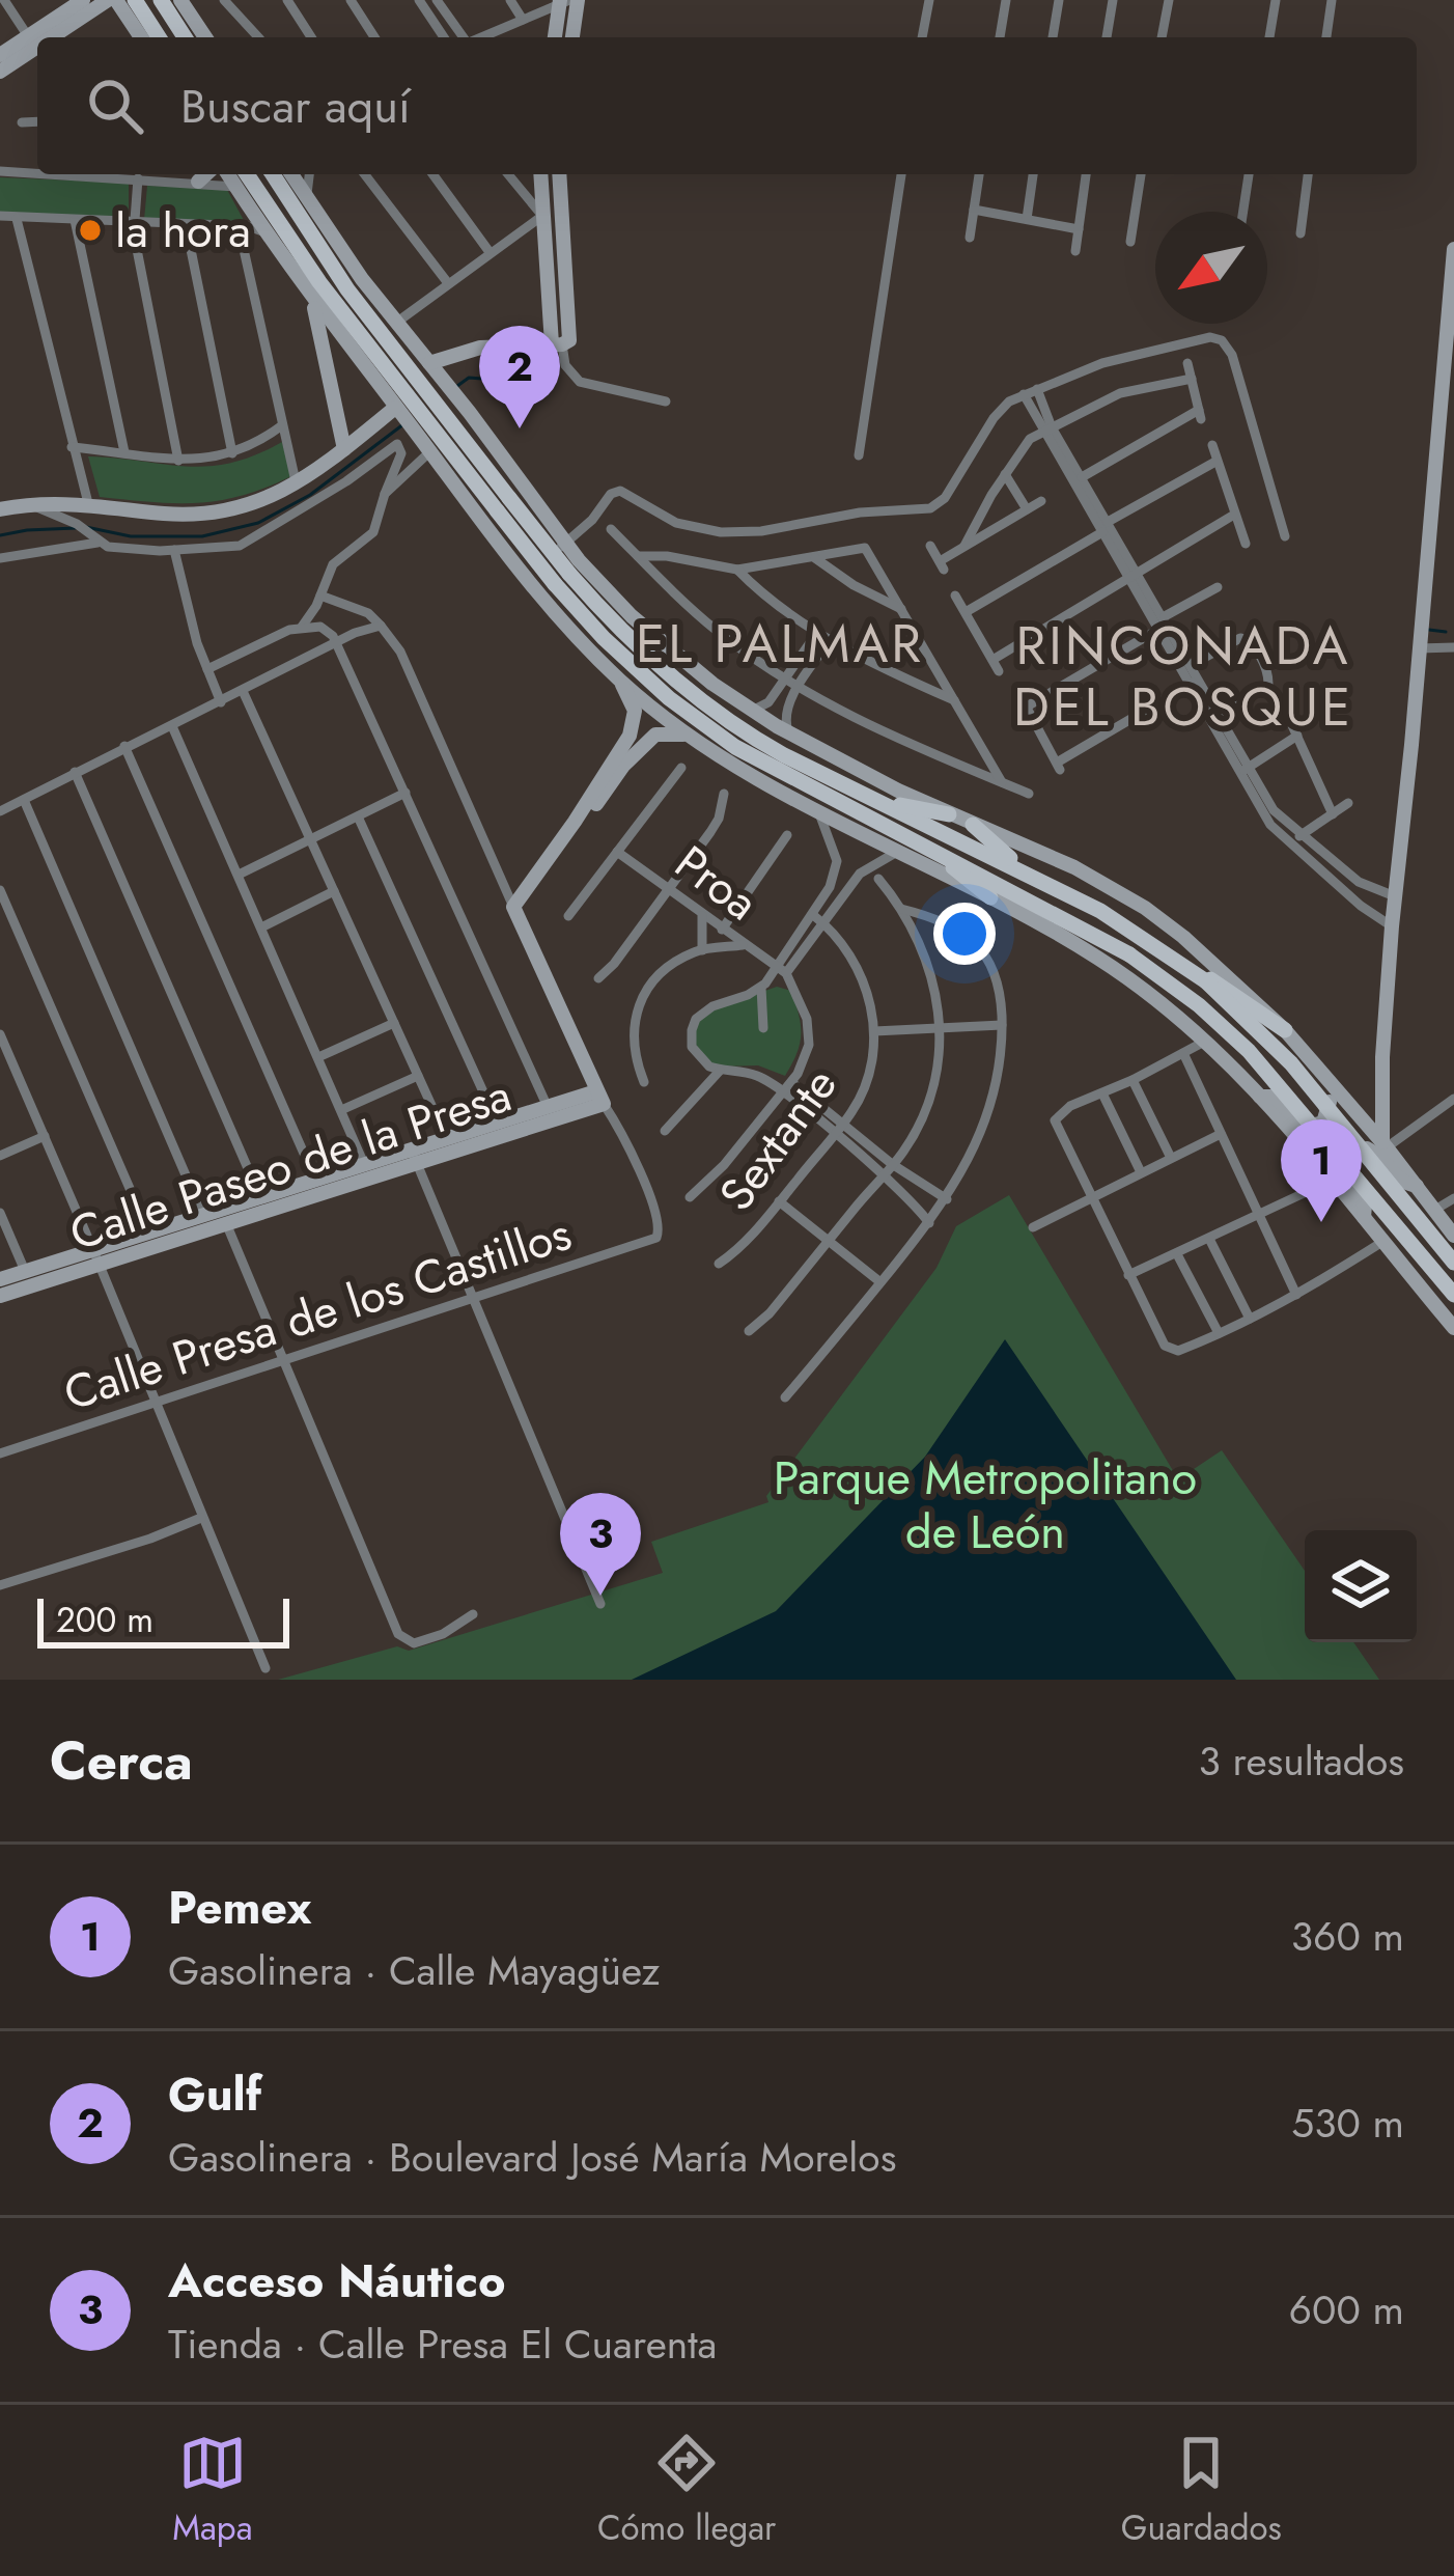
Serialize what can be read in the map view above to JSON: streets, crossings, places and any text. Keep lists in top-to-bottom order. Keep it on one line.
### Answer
{"streets":{"street":["Proa","Sextante","Calle Paseo de la Presa","Calle Presa de los Castillos"]},"crossings":[["Calle Paseo de la Presa","Calle Presa de los Castillos"]],"districts":["EL PALMAR","RINCONADA DEL BOSQUE"],"parks":["Parque Metropolitano de León"],"places":["la hora"],"scale_bar":"200 m","north":"bottom left","page":{"search":"Buscar aquí","pins":["2","1","3"],"scale":"200 m","heading":["Cerca","3 resultados"],"list":[{"mark":"1","name":"Pemex","note":"Gasolinera · Calle Mayagüez","value":"360 m"},{"mark":"2","name":"Gulf","note":"Gasolinera · Boulevard José María Morelos","value":"530 m"},{"mark":"3","name":"Acceso Náutico","note":"Tienda · Calle Presa El Cuarenta","value":"600 m"}],"nav":["Mapa","Cómo llegar","Guardados"]}}
